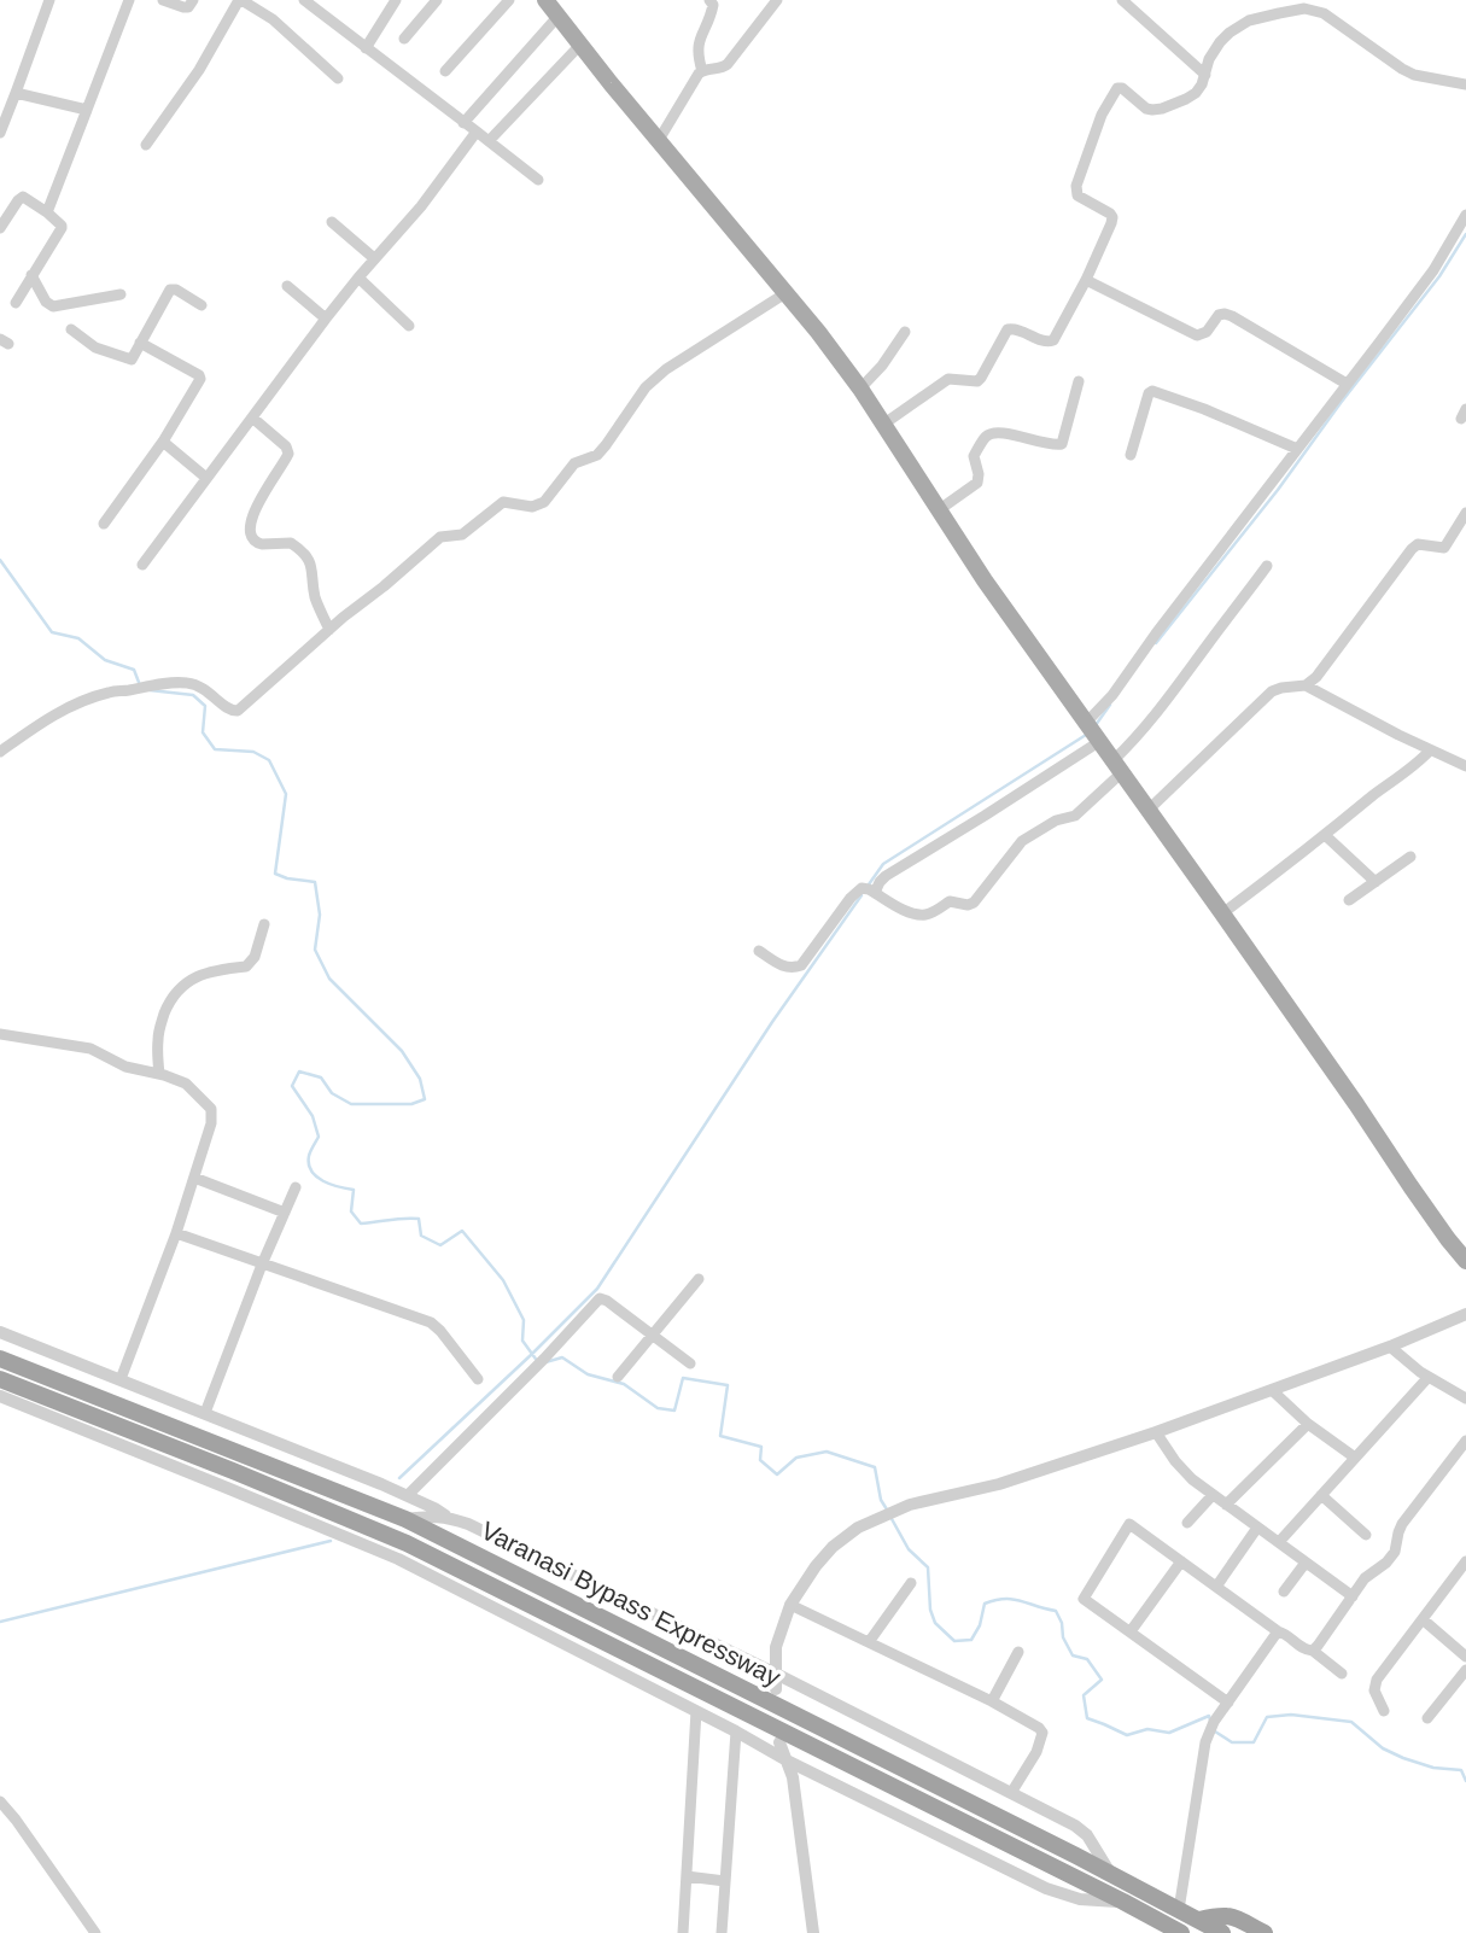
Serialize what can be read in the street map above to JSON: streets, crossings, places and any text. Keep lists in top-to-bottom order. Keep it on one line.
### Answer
{"streets":{"highway":["Varanasi Bypass Expressway"]}}
